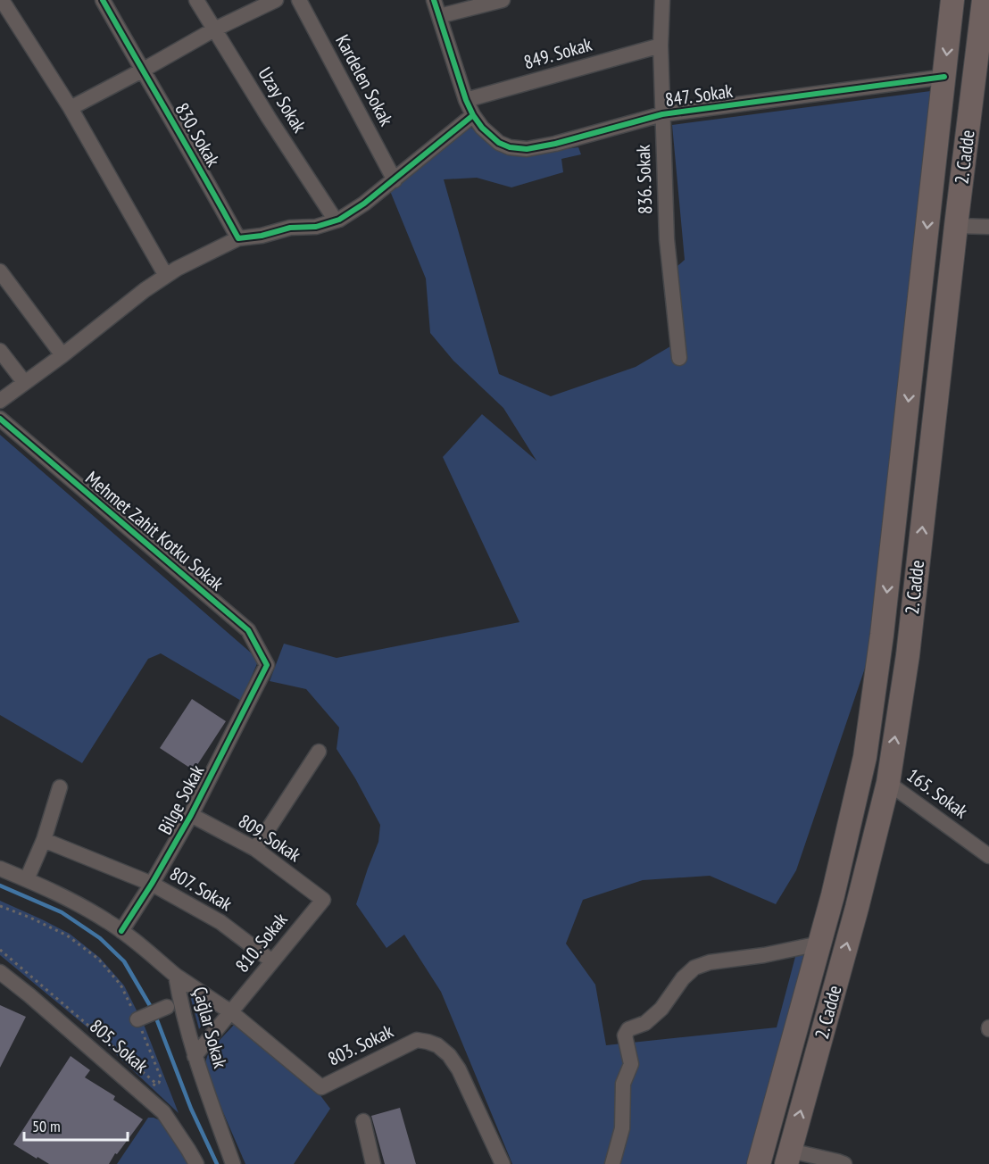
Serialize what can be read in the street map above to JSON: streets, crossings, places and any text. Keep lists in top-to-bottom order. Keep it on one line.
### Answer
{"streets":{"main road":["2. Cadde"],"street":["849. Sokak","Kardelen Sokak","847. Sokak","Uzay Sokak","830. Sokak","836. Sokak","Mehmet Zahit Kotku Sokak","165. Sokak","Bilge Sokak","809. Sokak","807. Sokak","810. Sokak","Çağlar Sokak","803. Sokak","805. Sokak"]},"crossings":[["849. Sokak","847. Sokak"],["849. Sokak","836. Sokak"],["847. Sokak","2. Cadde"],["847. Sokak","836. Sokak"],["2. Cadde","165. Sokak"],["Mehmet Zahit Kotku Sokak","Bilge Sokak"],["Bilge Sokak","809. Sokak"],["Bilge Sokak","807. Sokak"],["Bilge Sokak","Çağlar Sokak"],["809. Sokak","810. Sokak"],["807. Sokak","810. Sokak"],["810. Sokak","Çağlar Sokak"],["810. Sokak","803. Sokak"]],"scale_bar":"50 m"}
